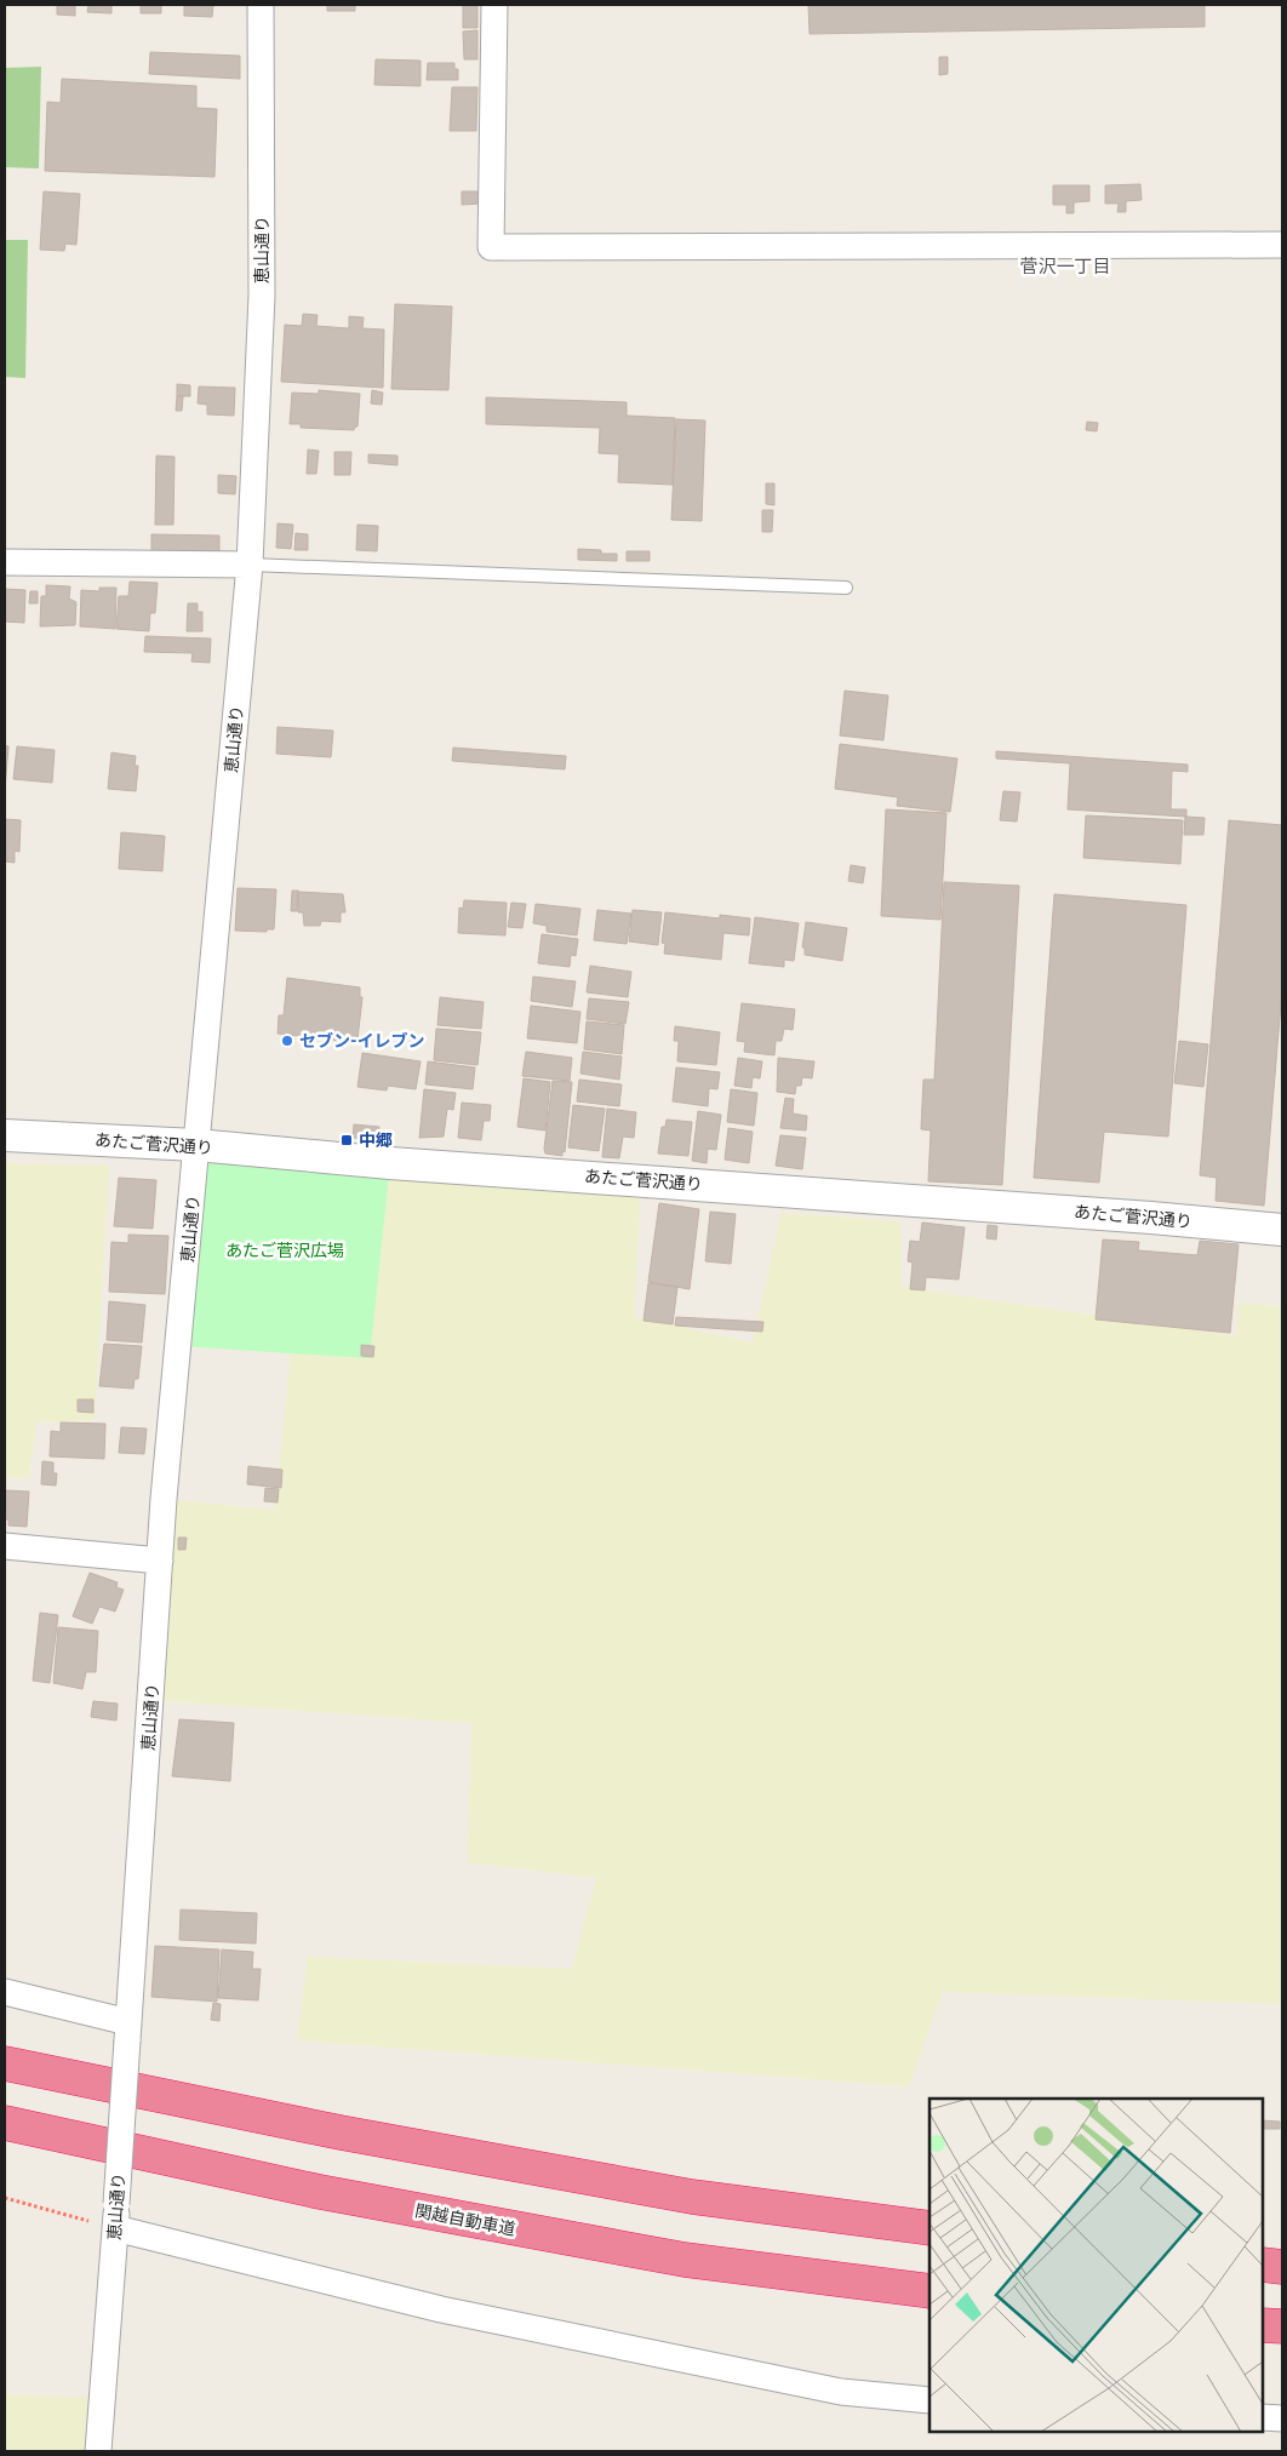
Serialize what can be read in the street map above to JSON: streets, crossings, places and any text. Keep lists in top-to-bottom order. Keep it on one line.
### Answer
{"streets":{"highway":["関越自動車道"],"street":["恵山通り","あたご菅沢通り"]},"crossings":[["恵山通り","あたご菅沢通り"]],"districts":["菅沢一丁目"],"parks":["あたご菅沢広場"],"places":{"other":["セブン-イレブン"],"transit":["中郷"]}}
